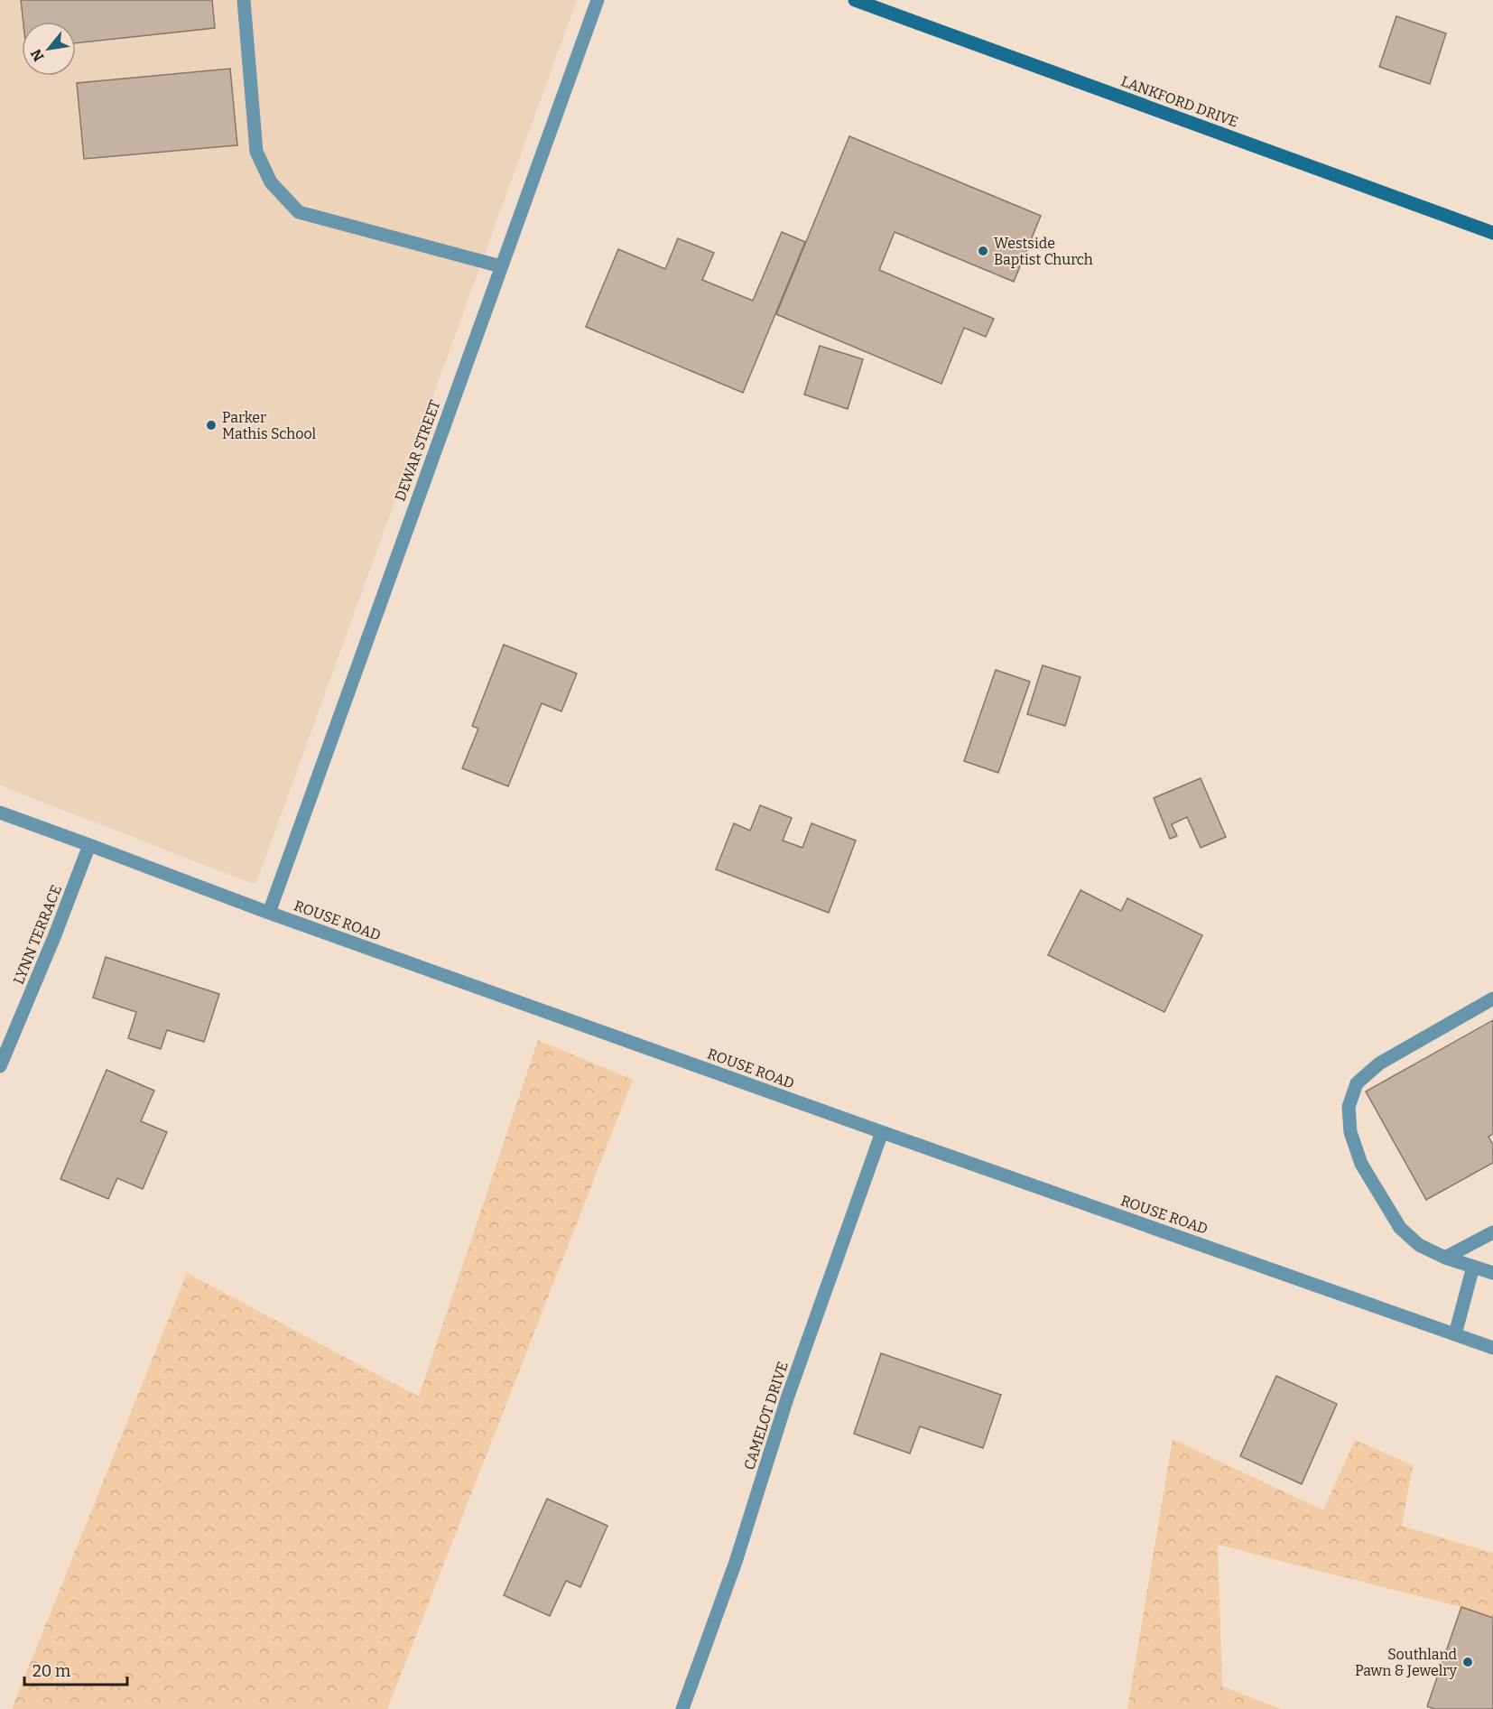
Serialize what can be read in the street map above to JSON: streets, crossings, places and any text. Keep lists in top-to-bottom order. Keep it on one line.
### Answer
{"streets":{"main road":["LANKFORD DRIVE"],"street":["DEWAR STREET","ROUSE ROAD","LYNN TERRACE","CAMELOT DRIVE"]},"crossings":[["DEWAR STREET","ROUSE ROAD"],["ROUSE ROAD","LYNN TERRACE"],["ROUSE ROAD","CAMELOT DRIVE"]],"places":["Westside Baptist Church","Parker Mathis School","Southland Pawn & Jewelry"],"scale_bar":"20 m","north":"bottom left"}
